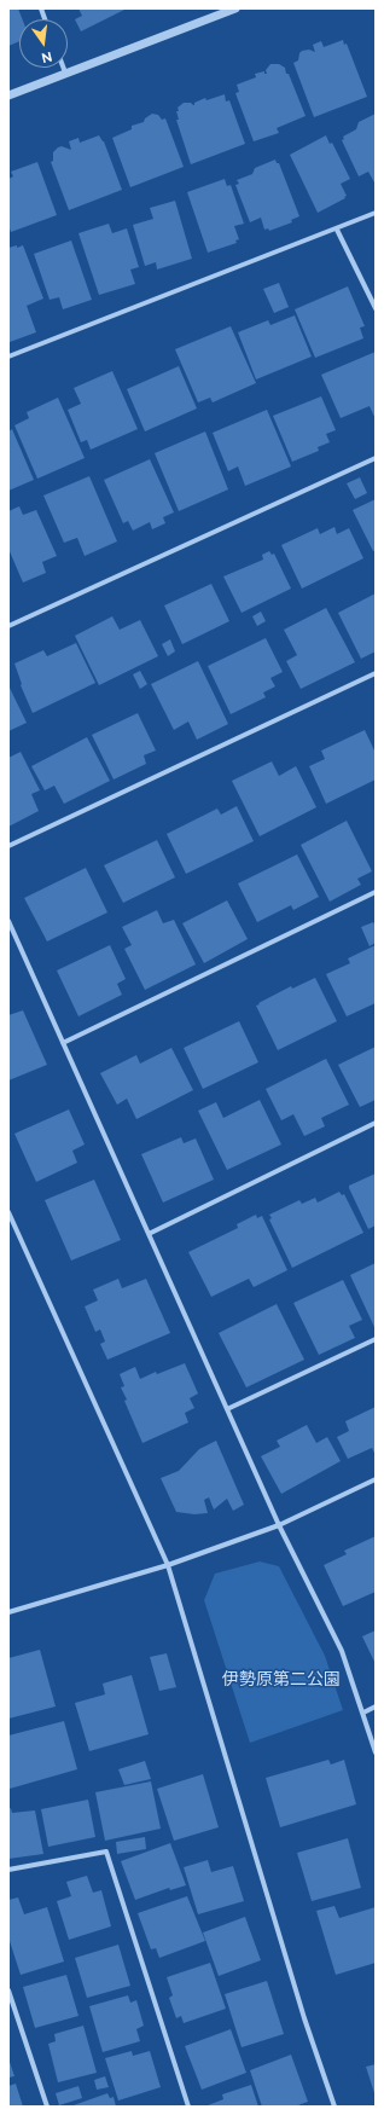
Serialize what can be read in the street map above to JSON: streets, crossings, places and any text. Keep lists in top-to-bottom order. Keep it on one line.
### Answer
{"parks":["伊勢原第二公園"],"north":"bottom"}
